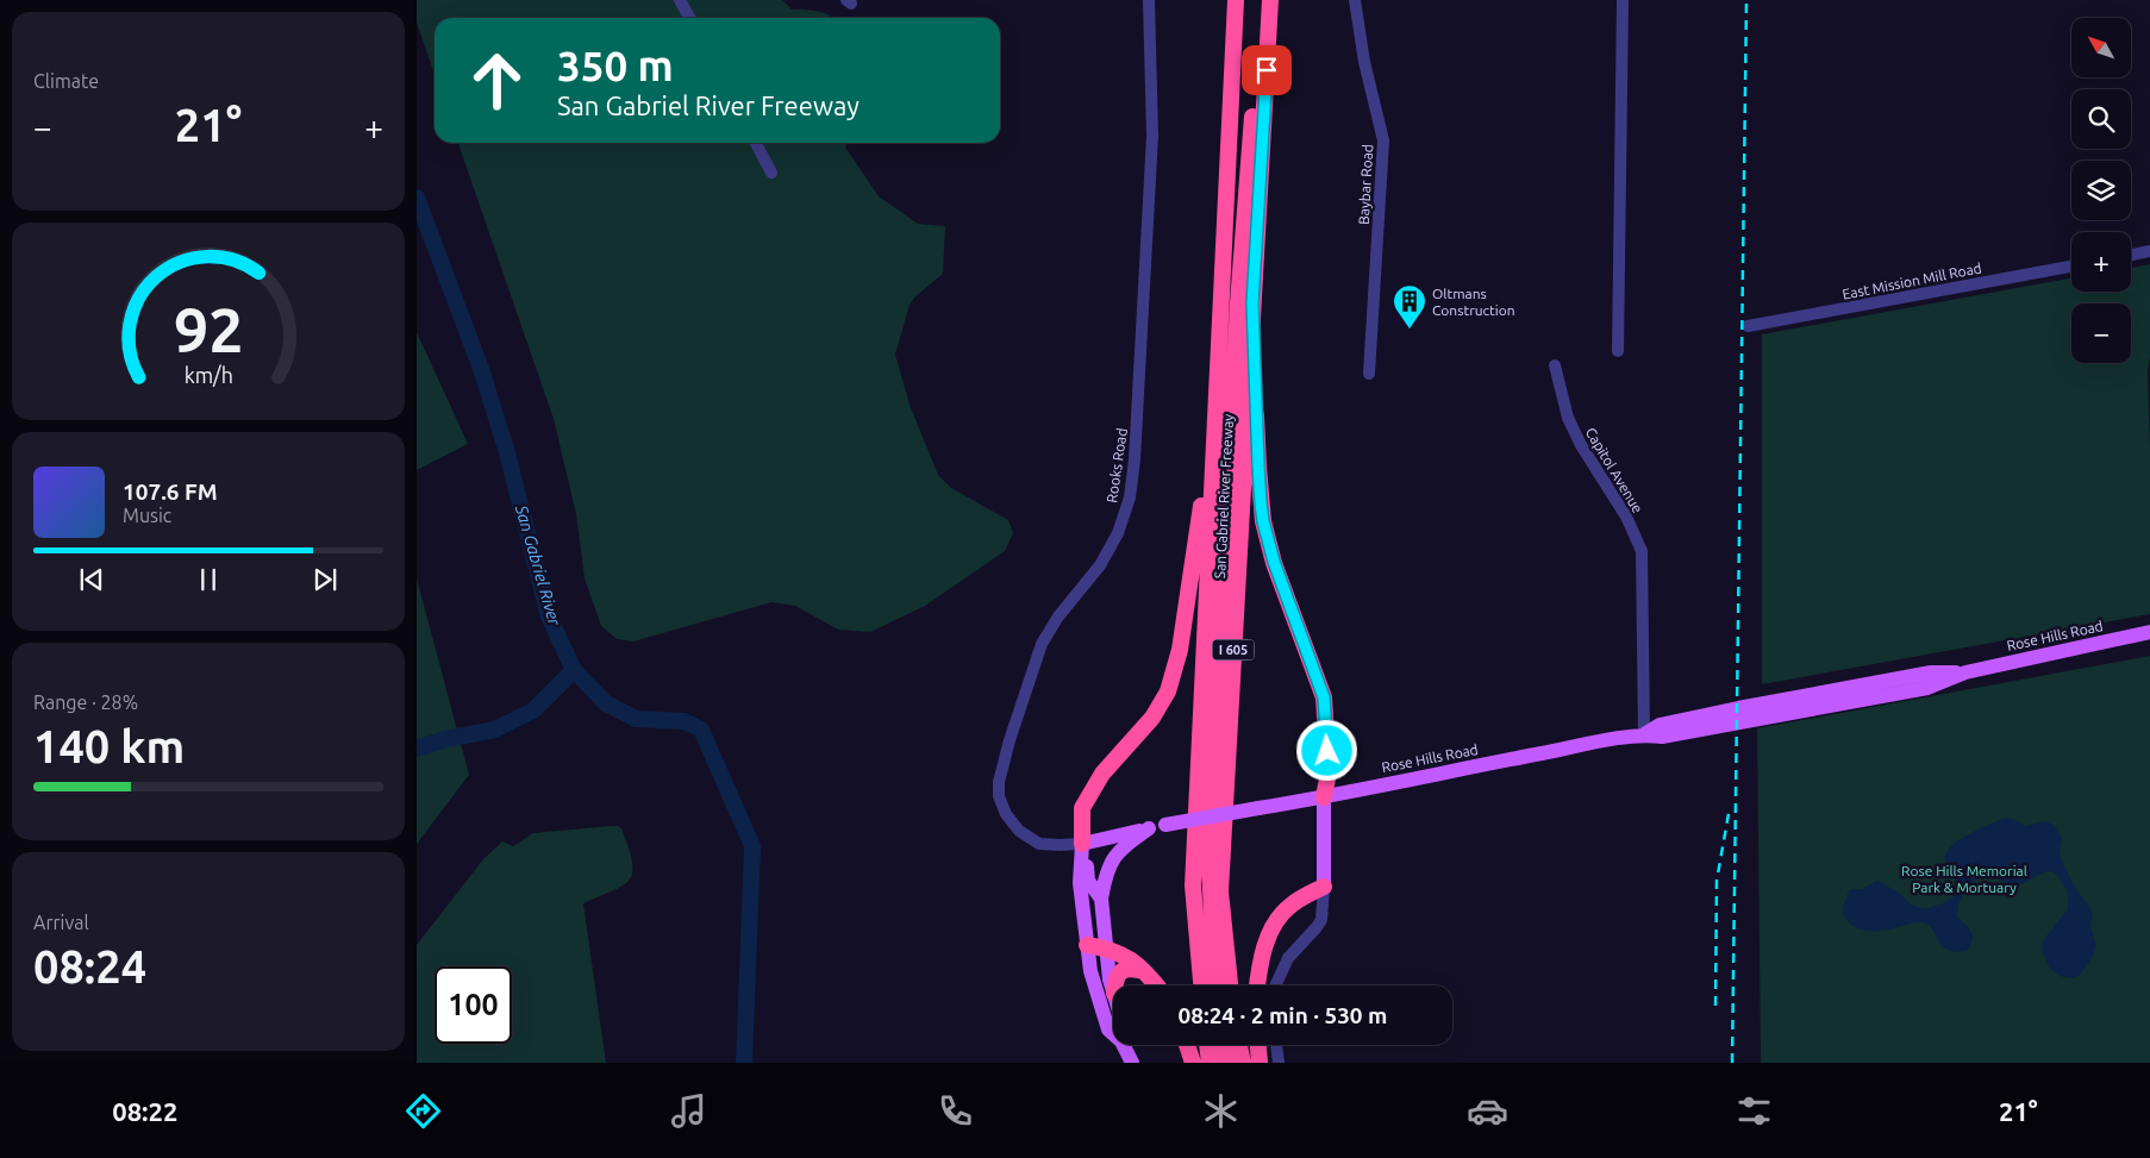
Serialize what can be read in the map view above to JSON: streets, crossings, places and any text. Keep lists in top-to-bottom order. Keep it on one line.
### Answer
{"streets":{"highway":["San Gabriel River Freeway","I 605"],"main road":["Rose Hills Road"],"street":["Baybar Road","East Mission Mill Road","Rooks Road","Capitol Avenue"]},"crossings":[["Rooks Road","Rose Hills Road"],["Capitol Avenue","Rose Hills Road"]],"water":["San Gabriel River"],"parks":["Rose Hills Memorial Park & Mortuary"],"places":{"building":["Oltmans Construction"]},"north":"top left","page":{"tile":["Climate",["Range · 28%","140 km"],["Arrival","08:24"]],"map_buttons":["+","−"],"turn":["350 m","San Gabriel River Freeway"],"heat":["−","21°","+"],"song":["107.6 FM","Music"],"limit":"100","trip":"08:24 · 2 min · 530 m","tabs":["08:22","21°"],"gauge":["92","km/h"]}}
